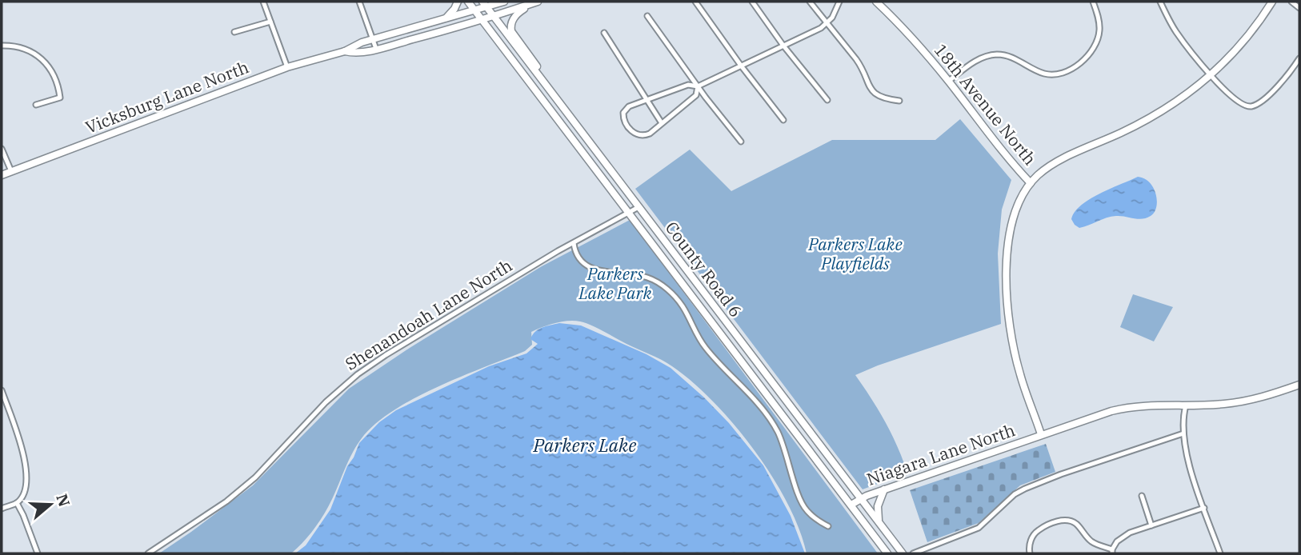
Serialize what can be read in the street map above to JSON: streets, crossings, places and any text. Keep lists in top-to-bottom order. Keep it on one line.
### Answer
{"streets":{"main road":["Vicksburg Lane North","18th Avenue North","County Road 6","Niagara Lane North"],"street":["Shenandoah Lane North"]},"crossings":[["Vicksburg Lane North","County Road 6"],["18th Avenue North","Niagara Lane North"],["County Road 6","Shenandoah Lane North"],["County Road 6","Niagara Lane North"]],"water":["Parkers Lake"],"parks":["Parkers Lake Playfields","Parkers Lake Park"],"north":"right"}
